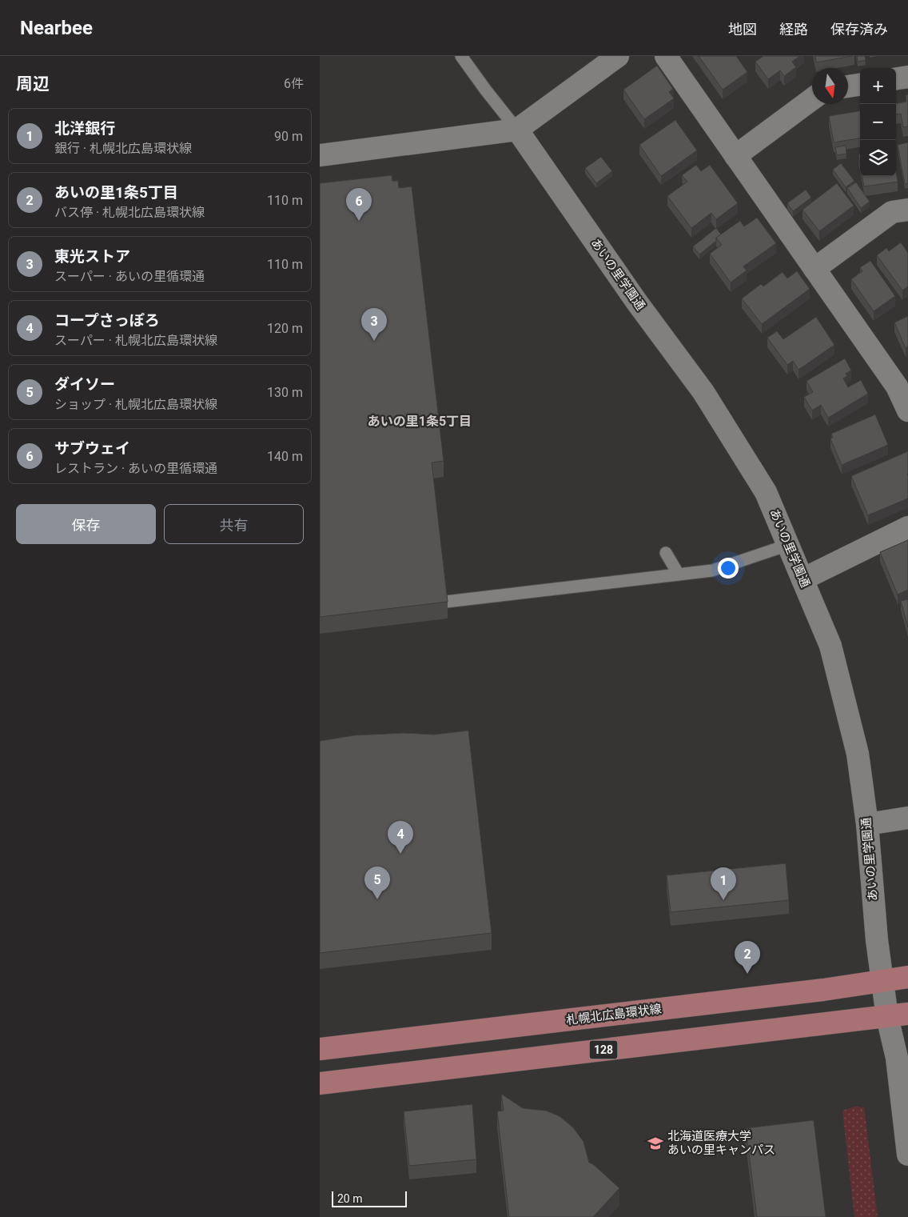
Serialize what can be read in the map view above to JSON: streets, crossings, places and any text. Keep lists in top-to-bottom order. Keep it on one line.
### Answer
{"streets":{"main road":["札幌北広島環状線","128"],"street":["あいの里学園通"]},"crossings":[["あいの里学園通","札幌北広島環状線"],["あいの里学園通","128"]],"districts":["あいの里1条5丁目"],"places":{"school or university":["北海道医療大学 あいの里キャンパス"]},"scale_bar":"20 m","north":"bottom","page":{"header":"Nearbee","nav":["地図","経路","保存済み"],"heading":["周辺","6件"],"map_buttons":["+","−"],"list":[{"mark":"1","name":"北洋銀行","note":"銀行 · 札幌北広島環状線","value":"90 m"},{"mark":"2","name":"あいの里1条5丁目","note":"バス停 · 札幌北広島環状線","value":"110 m"},{"mark":"3","name":"東光ストア","note":"スーパー · あいの里循環通","value":"110 m"},{"mark":"4","name":"コープさっぽろ","note":"スーパー · 札幌北広島環状線","value":"120 m"},{"mark":"5","name":"ダイソー","note":"ショップ · 札幌北広島環状線","value":"130 m"},{"mark":"6","name":"サブウェイ","note":"レストラン · あいの里循環通","value":"140 m"}],"pins":["6","3","4","5","1","2"],"buttons":["保存","共有"],"scale":"20 m"}}
